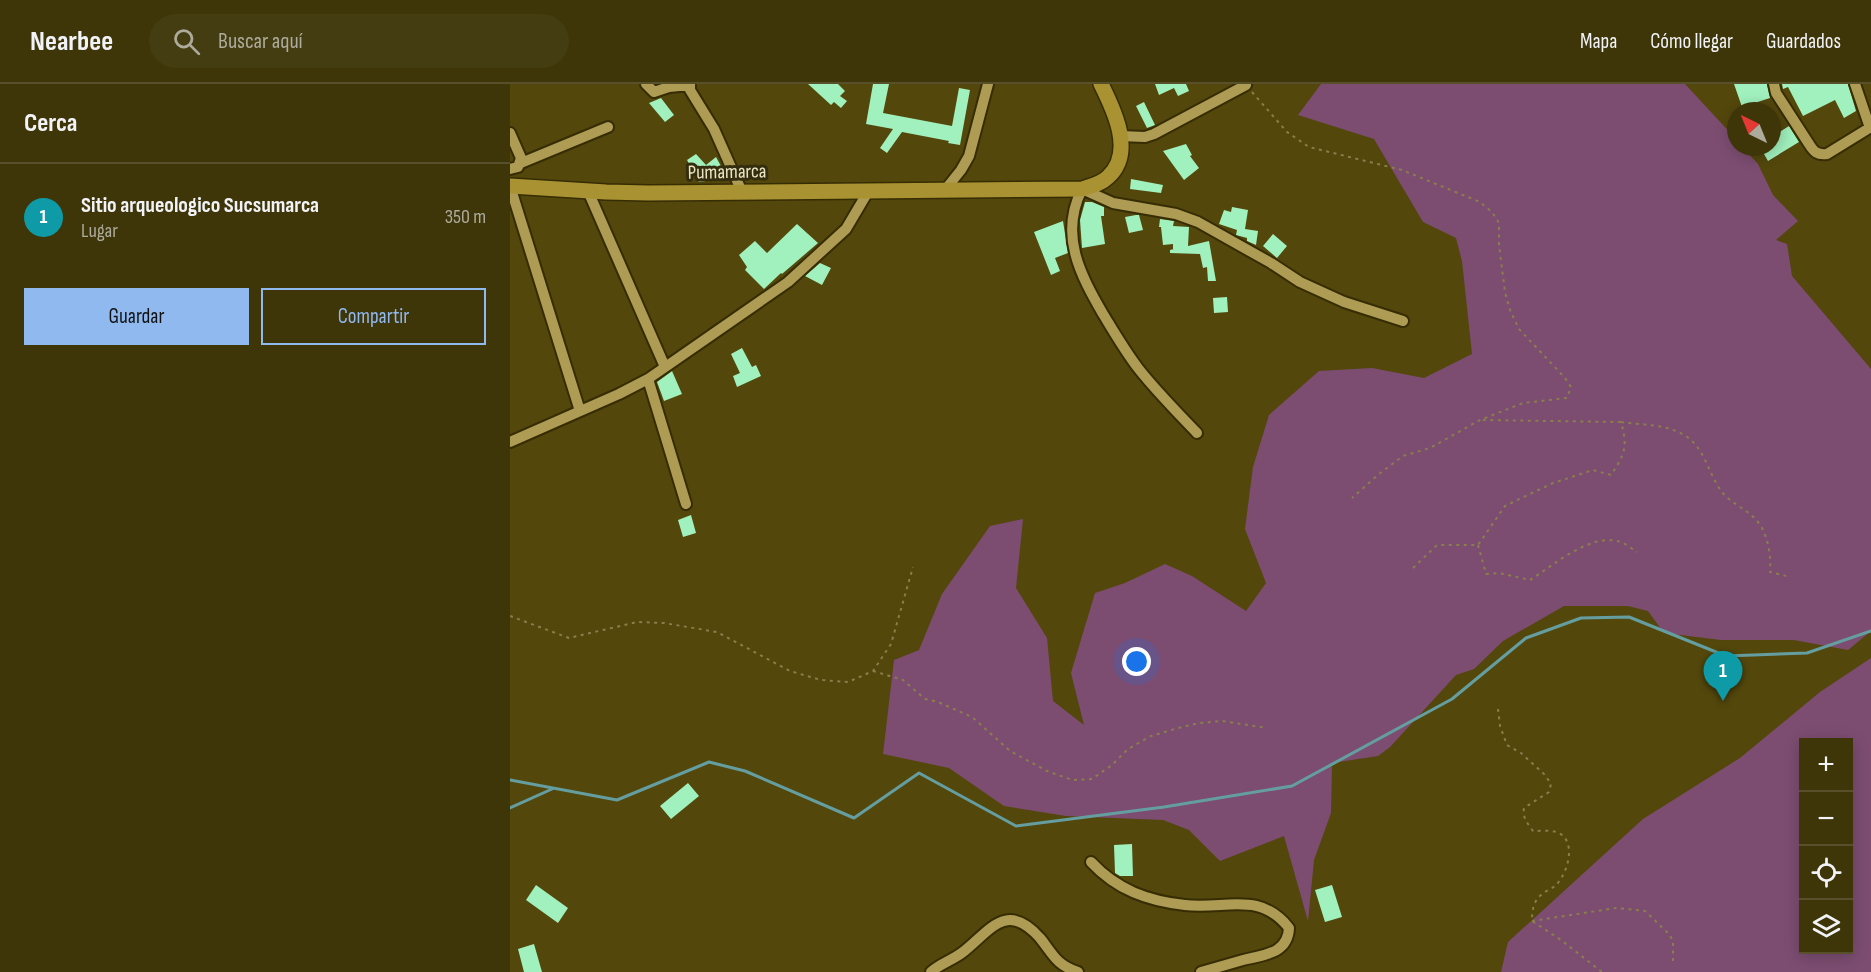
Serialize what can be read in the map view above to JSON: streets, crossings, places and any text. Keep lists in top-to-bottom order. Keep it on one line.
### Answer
{"streets":{"main road":["Pumamarca"]},"north":"top left","page":{"header":"Nearbee","search":"Buscar aquí","nav":["Mapa","Cómo llegar","Guardados"],"heading":"Cerca","list":[{"mark":"1","name":"Sitio arqueologico Sucsumarca","note":"Lugar","value":"350 m"}],"buttons":["Guardar","Compartir"],"pins":"1","map_buttons":["+","−"]}}
